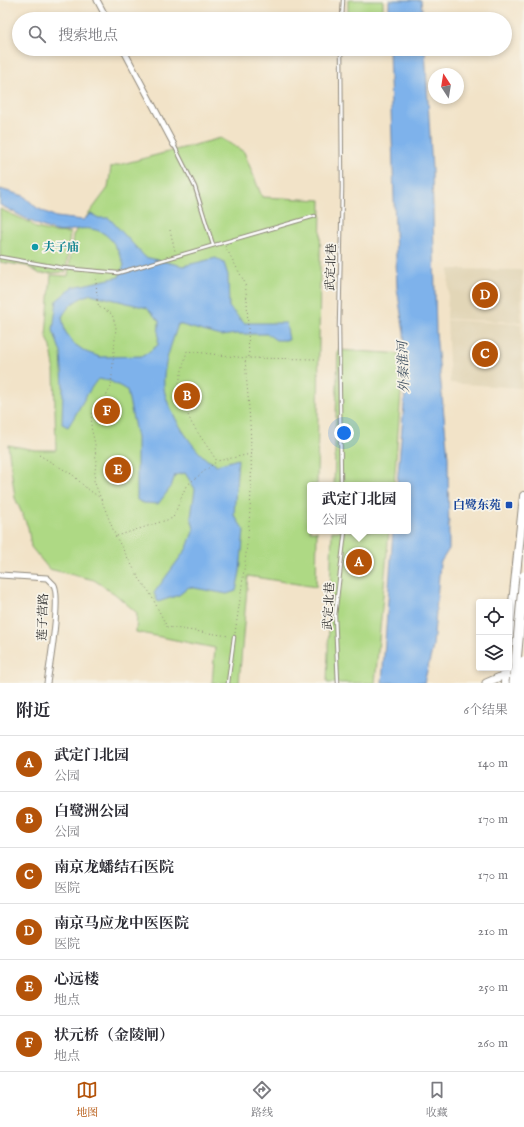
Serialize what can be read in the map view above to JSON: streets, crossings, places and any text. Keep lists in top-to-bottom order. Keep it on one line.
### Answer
{"streets":{"street":["莲子营路"],"lane":["武定北巷"]},"water":["外秦淮河"],"places":{"other":["夫子庙"],"transit":["白鹭东苑"]},"north":"top","page":{"search":"搜索地点","pins":["D","C","B","F","E","A"],"popup":["武定门北园","公园"],"heading":["附近","6个结果"],"list":[{"mark":"A","name":"武定门北园","note":"公园","value":"140 m"},{"mark":"B","name":"白鹭洲公园","note":"公园","value":"170 m"},{"mark":"C","name":"南京龙蟠结石医院","note":"医院","value":"170 m"},{"mark":"D","name":"南京马应龙中医医院","note":"医院","value":"210 m"},{"mark":"E","name":"心远楼","note":"地点","value":"250 m"},{"mark":"F","name":"状元桥（金陵闸）","note":"地点","value":"260 m"}],"nav":["地图","路线","收藏"]}}
